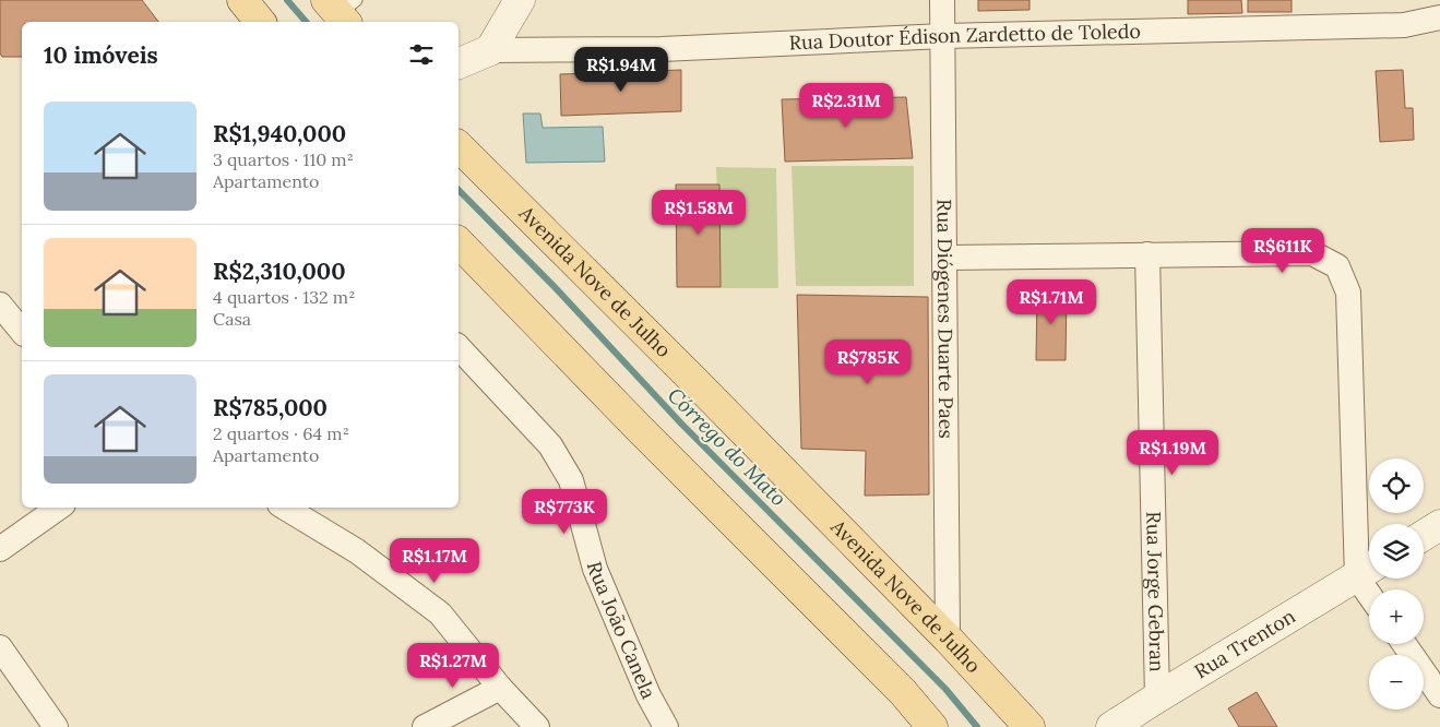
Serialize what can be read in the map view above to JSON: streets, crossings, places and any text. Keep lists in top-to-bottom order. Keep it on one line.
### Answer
{"streets":{"main road":["Avenida Nove de Julho"],"street":["Rua Doutor Édison Zardetto de Toledo","Rua Diógenes Duarte Paes","Rua Jorge Gebran","Rua João Canela","Rua Trenton"]},"crossings":[["Rua Doutor Édison Zardetto de Toledo","Rua Diógenes Duarte Paes"],["Avenida Nove de Julho","Rua Diógenes Duarte Paes"],["Rua Jorge Gebran","Rua Trenton"]],"water":["Córrego do Mato"],"page":{"heading":"10 imóveis","price":["R$1.94M","R$2.31M","R$1.58M","R$611K","R$1.71M","R$785K","R$1.19M","R$773K","R$1.17M","R$1.27M"],"list":[{"name":"R$1,940,000","note":"3 quartos · 110 m² · Apartamento"},{"name":"R$2,310,000","note":"4 quartos · 132 m² · Casa"},{"name":"R$785,000","note":"2 quartos · 64 m² · Apartamento"}],"map_buttons":["+","−"]}}
